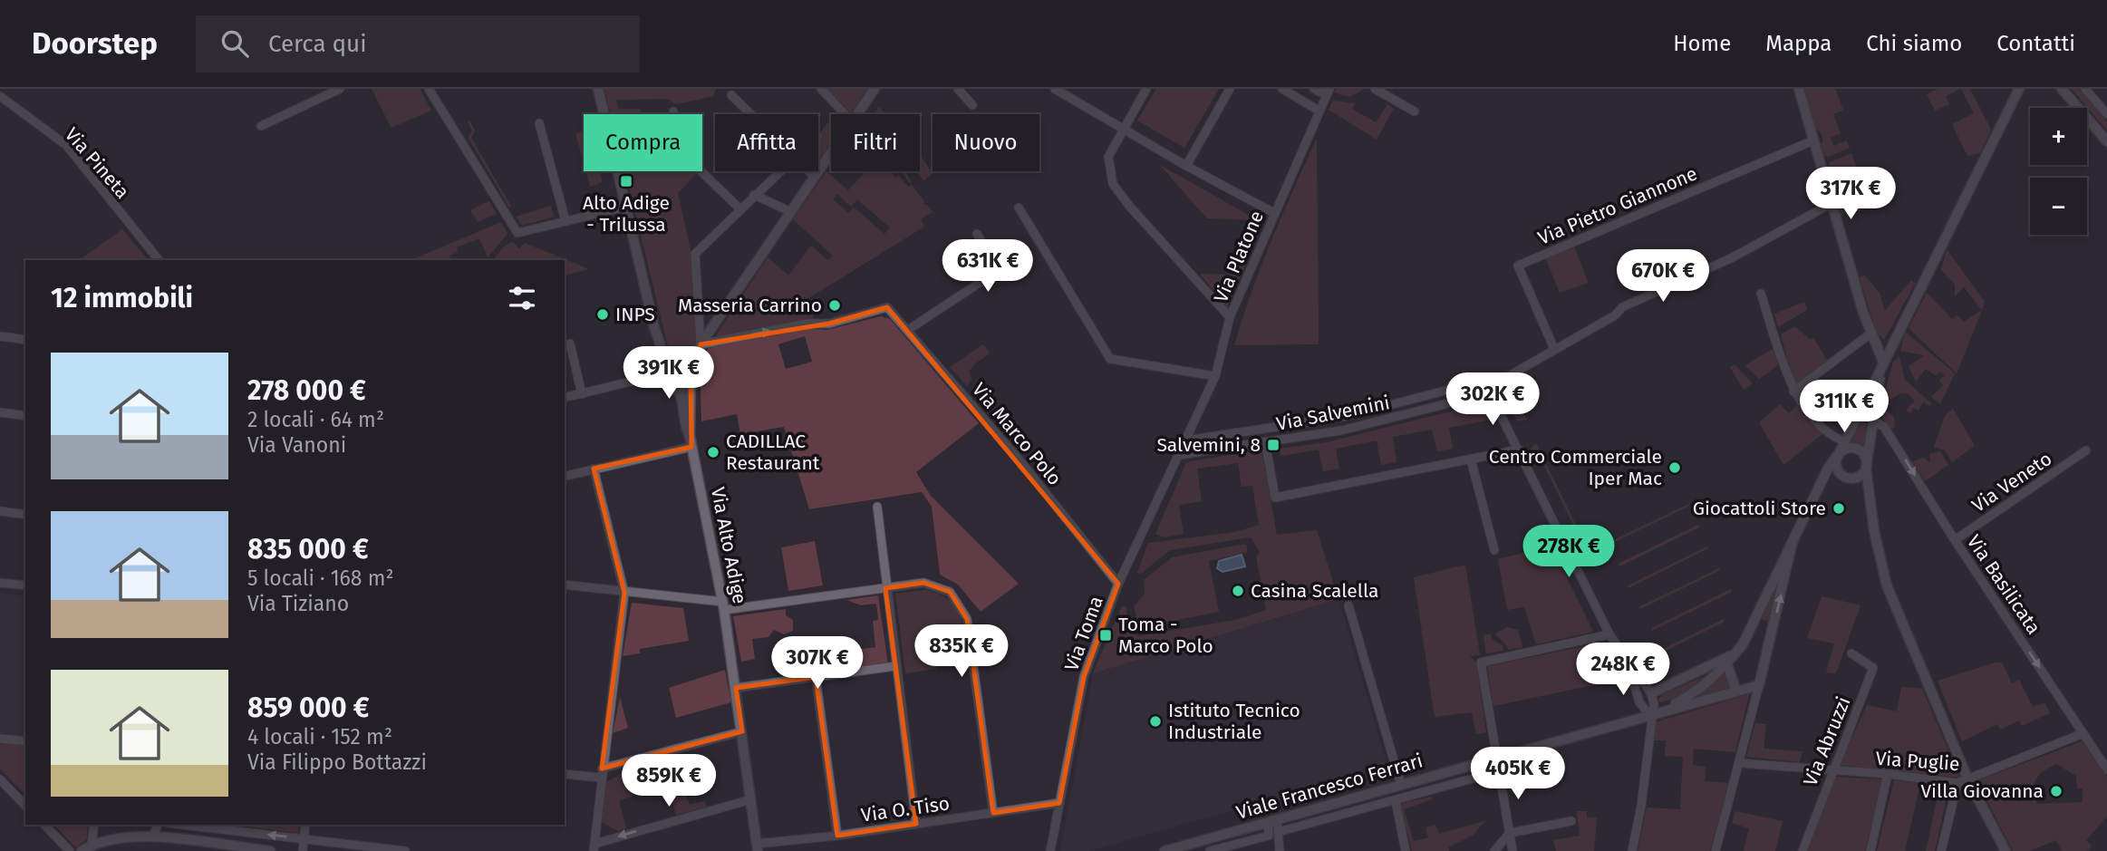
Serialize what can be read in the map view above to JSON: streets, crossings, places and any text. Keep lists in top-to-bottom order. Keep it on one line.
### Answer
{"streets":{"street":["Via Pineta","Via Pietro Giannone","Via Platone","Via Salvemini","Via Marco Polo","Via Veneto","Via Alto Adige","Via Basilicata","Via Toma","Via Abruzzi","Via Puglie","Viale Francesco Ferrari","Via O. Tiso"]},"crossings":[["Via Platone","Via Salvemini"],["Via Platone","Via Toma"],["Via Salvemini","Via Toma"],["Via Marco Polo","Via Toma"],["Via Veneto","Via Basilicata"],["Via Alto Adige","Via O. Tiso"],["Via Basilicata","Via Puglie"],["Via Toma","Via O. Tiso"],["Via Abruzzi","Via Puglie"]],"one_way":["Via Marco Polo","Via Basilicata"],"places":{"transit":["Alto Adige - Trilussa","Salvemini, 8","Toma - Marco Polo"],"other":["Masseria Carrino","INPS","CADILLAC Restaurant","Centro Commerciale Iper Mac","Giocattoli Store","Casina Scalella","Istituto Tecnico Industriale","Villa Giovanna"]},"page":{"header":"Doorstep","search":"Cerca qui","nav":["Home","Mappa","Chi siamo","Contatti"],"map_buttons":["+","−"],"chip":["Compra","Affitta","Filtri","Nuovo"],"price":["317K €","631K €","670K €","391K €","302K €","311K €","278K €","835K €","307K €","248K €","405K €","859K €"],"heading":"12 immobili","list":[{"name":"278 000 €","note":"2 locali · 64 m² · Via Vanoni"},{"name":"835 000 €","note":"5 locali · 168 m² · Via Tiziano"},{"name":"859 000 €","note":"4 locali · 152 m² · Via Filippo Bottazzi"}]}}
